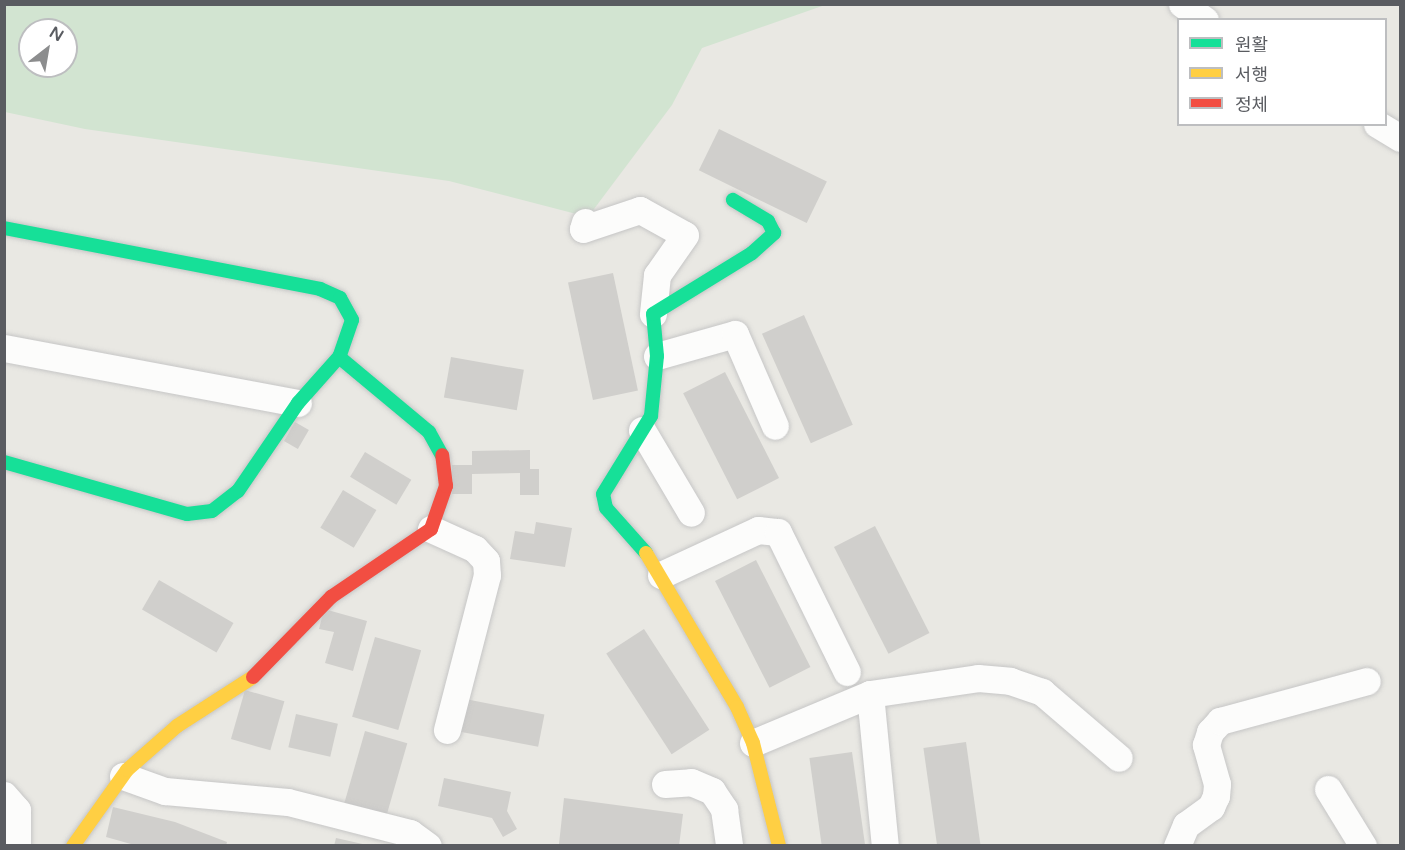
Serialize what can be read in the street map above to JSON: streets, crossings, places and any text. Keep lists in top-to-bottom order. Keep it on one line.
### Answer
{"legend":["원활","서행","정체"],"north":"top right"}
